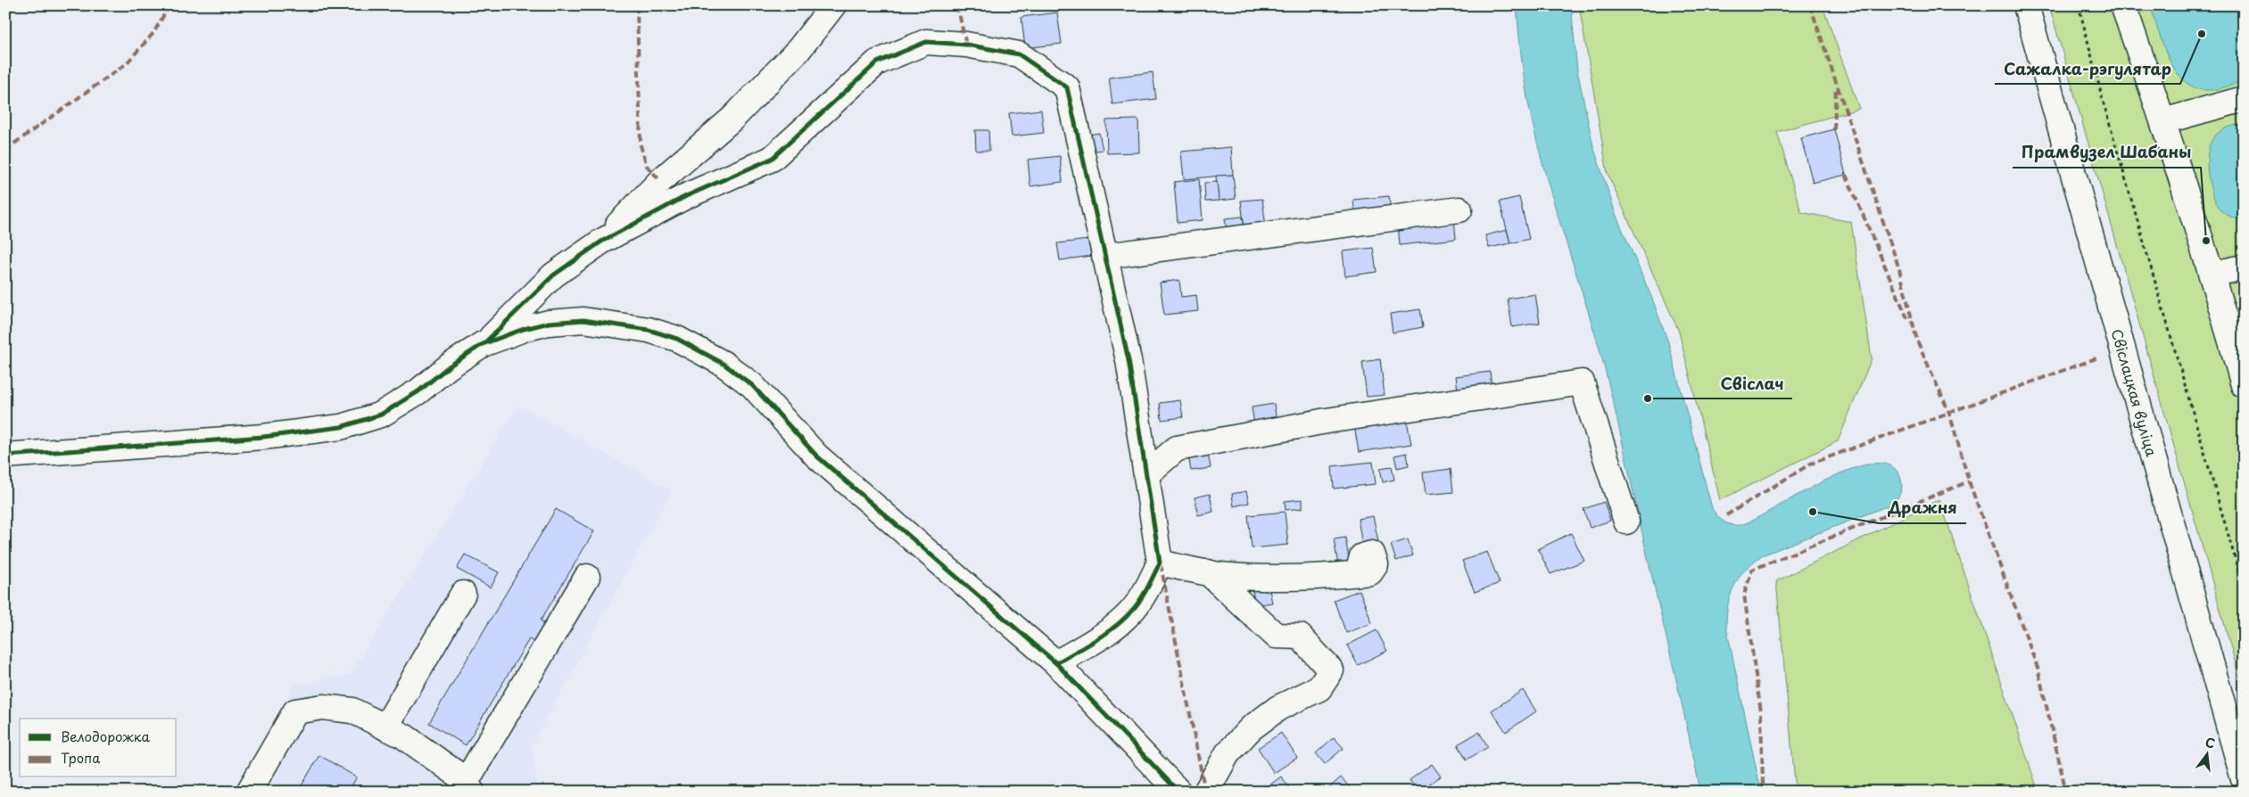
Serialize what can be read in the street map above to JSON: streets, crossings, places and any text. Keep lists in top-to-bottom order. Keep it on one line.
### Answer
{"streets":{"street":["Свіслацкая вуліца"]},"places":["Сажалка-рэгулятар","Прамвузел Шабаны","Свіслач","Дражня"],"legend":["Велодорожка","Тропа"],"north":"top"}
